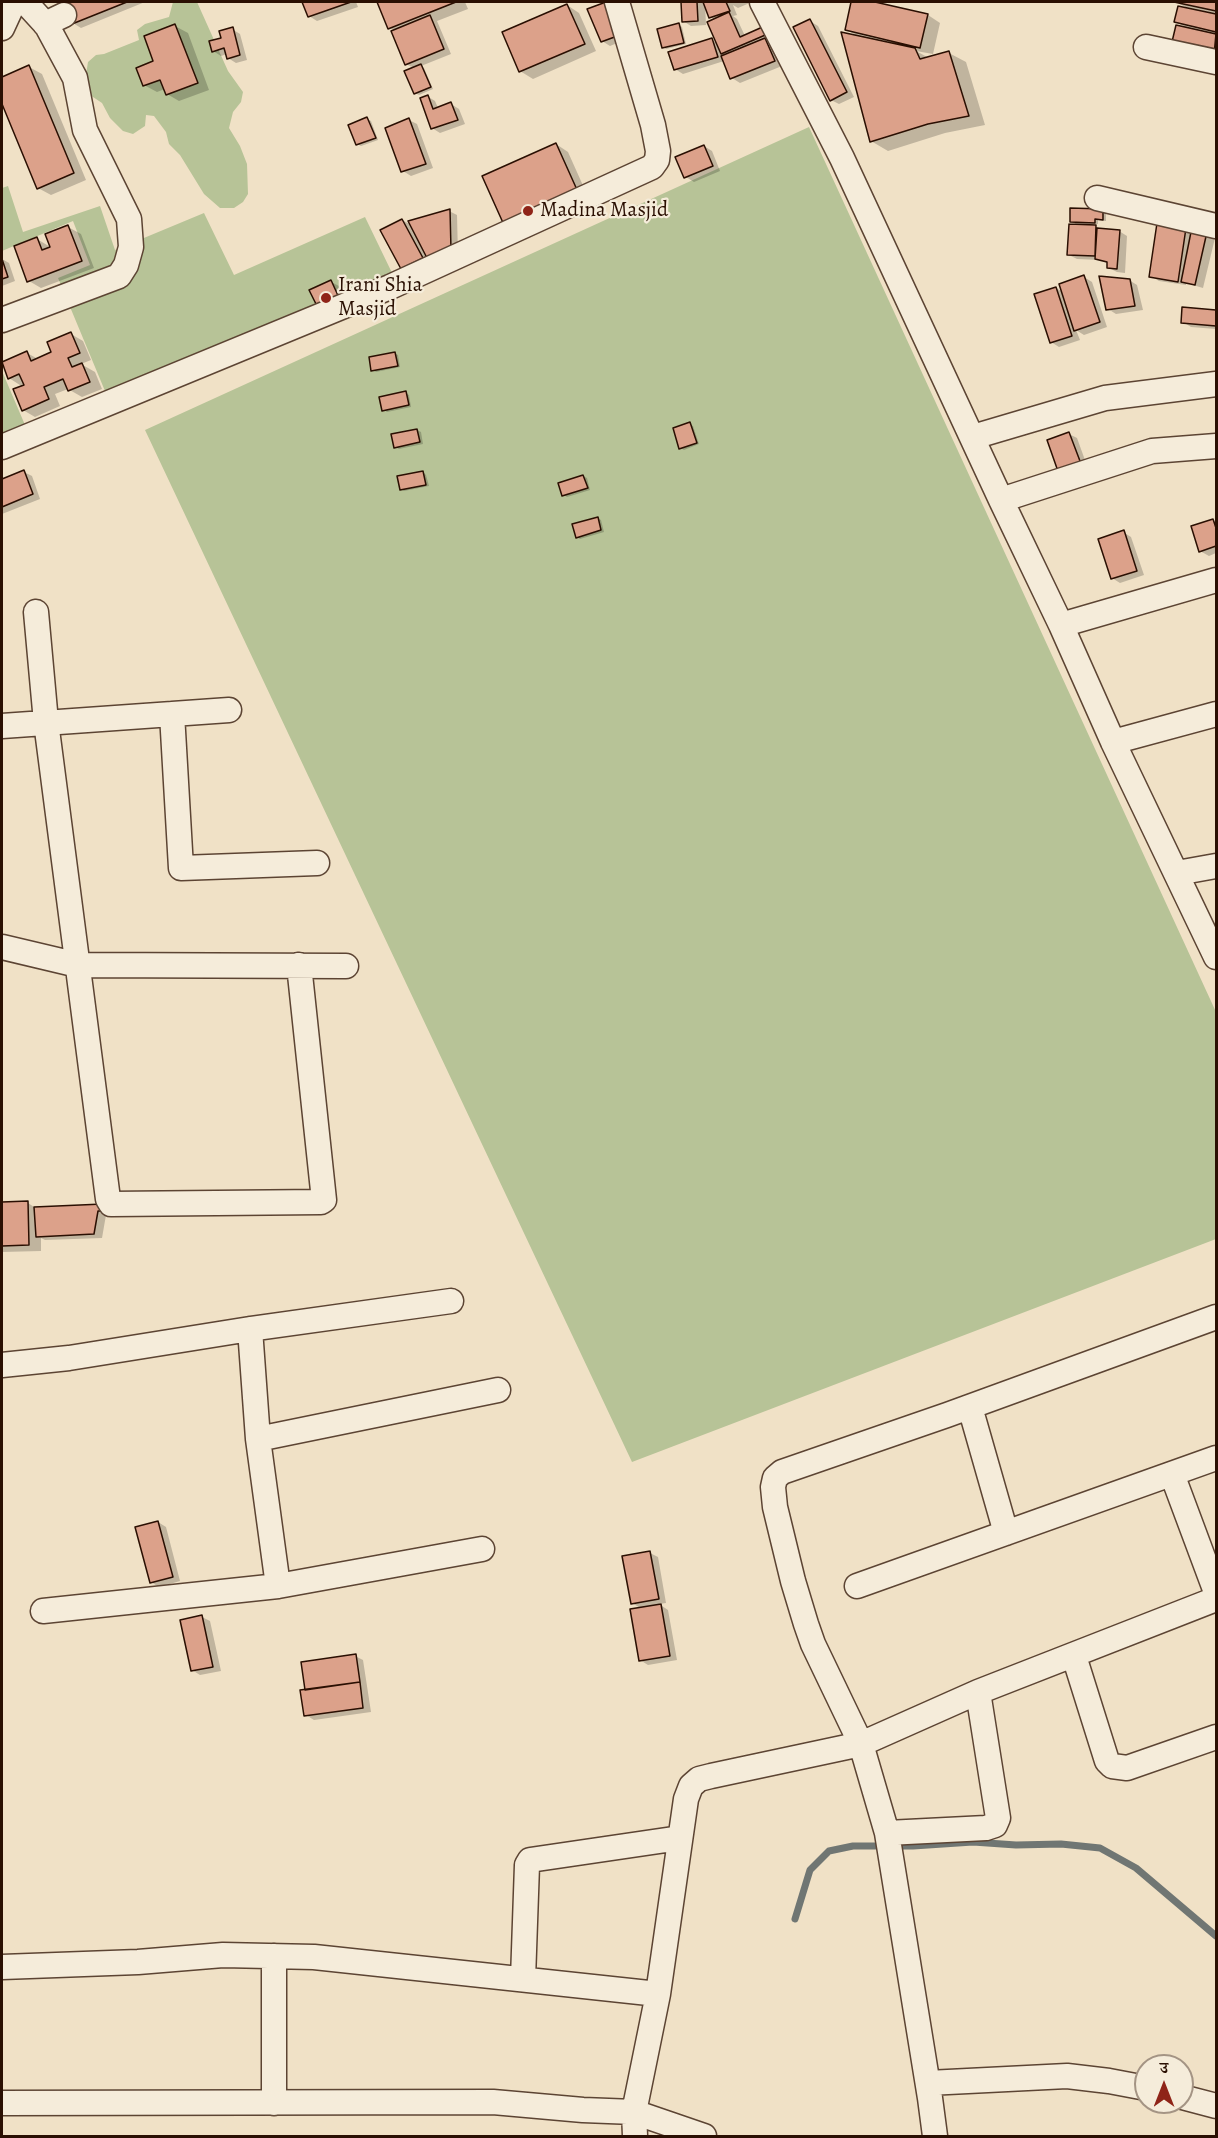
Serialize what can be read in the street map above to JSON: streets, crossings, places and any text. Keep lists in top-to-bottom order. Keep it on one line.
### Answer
{"places":["Madina Masjid","Irani Shia Masjid"],"north":"top"}
